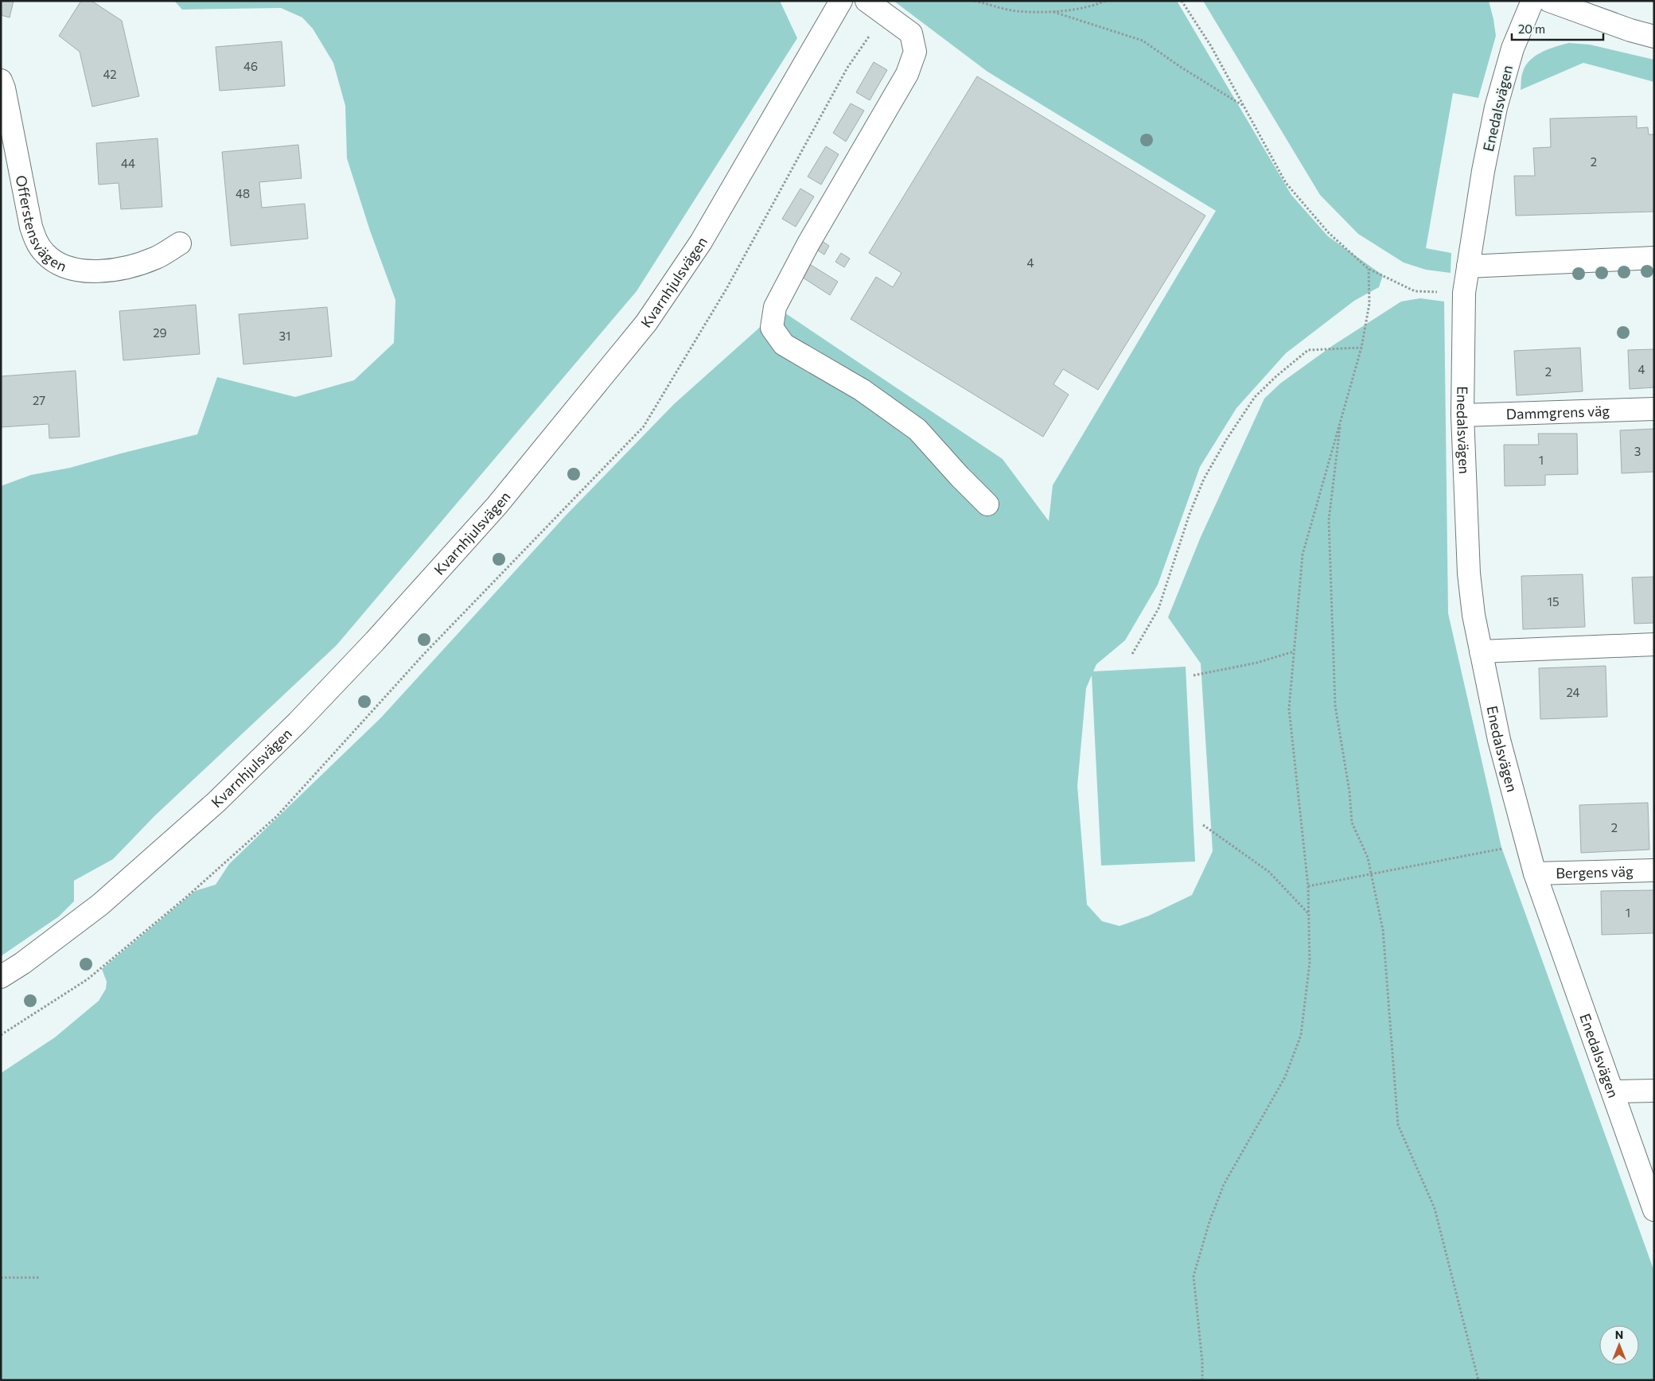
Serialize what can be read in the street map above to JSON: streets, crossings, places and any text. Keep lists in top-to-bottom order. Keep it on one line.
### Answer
{"streets":{"street":["Enedalsvägen","Offerstensvägen","Kvarnhjulsvägen","Dammgrens väg","Bergens väg"]},"crossings":[["Enedalsvägen","Dammgrens väg"],["Enedalsvägen","Bergens väg"]],"house_numbers":["46","42","2","44","48","4","29","31","4","2","27","3","1","15","24","2","1"],"scale_bar":"20 m","north":"top"}
